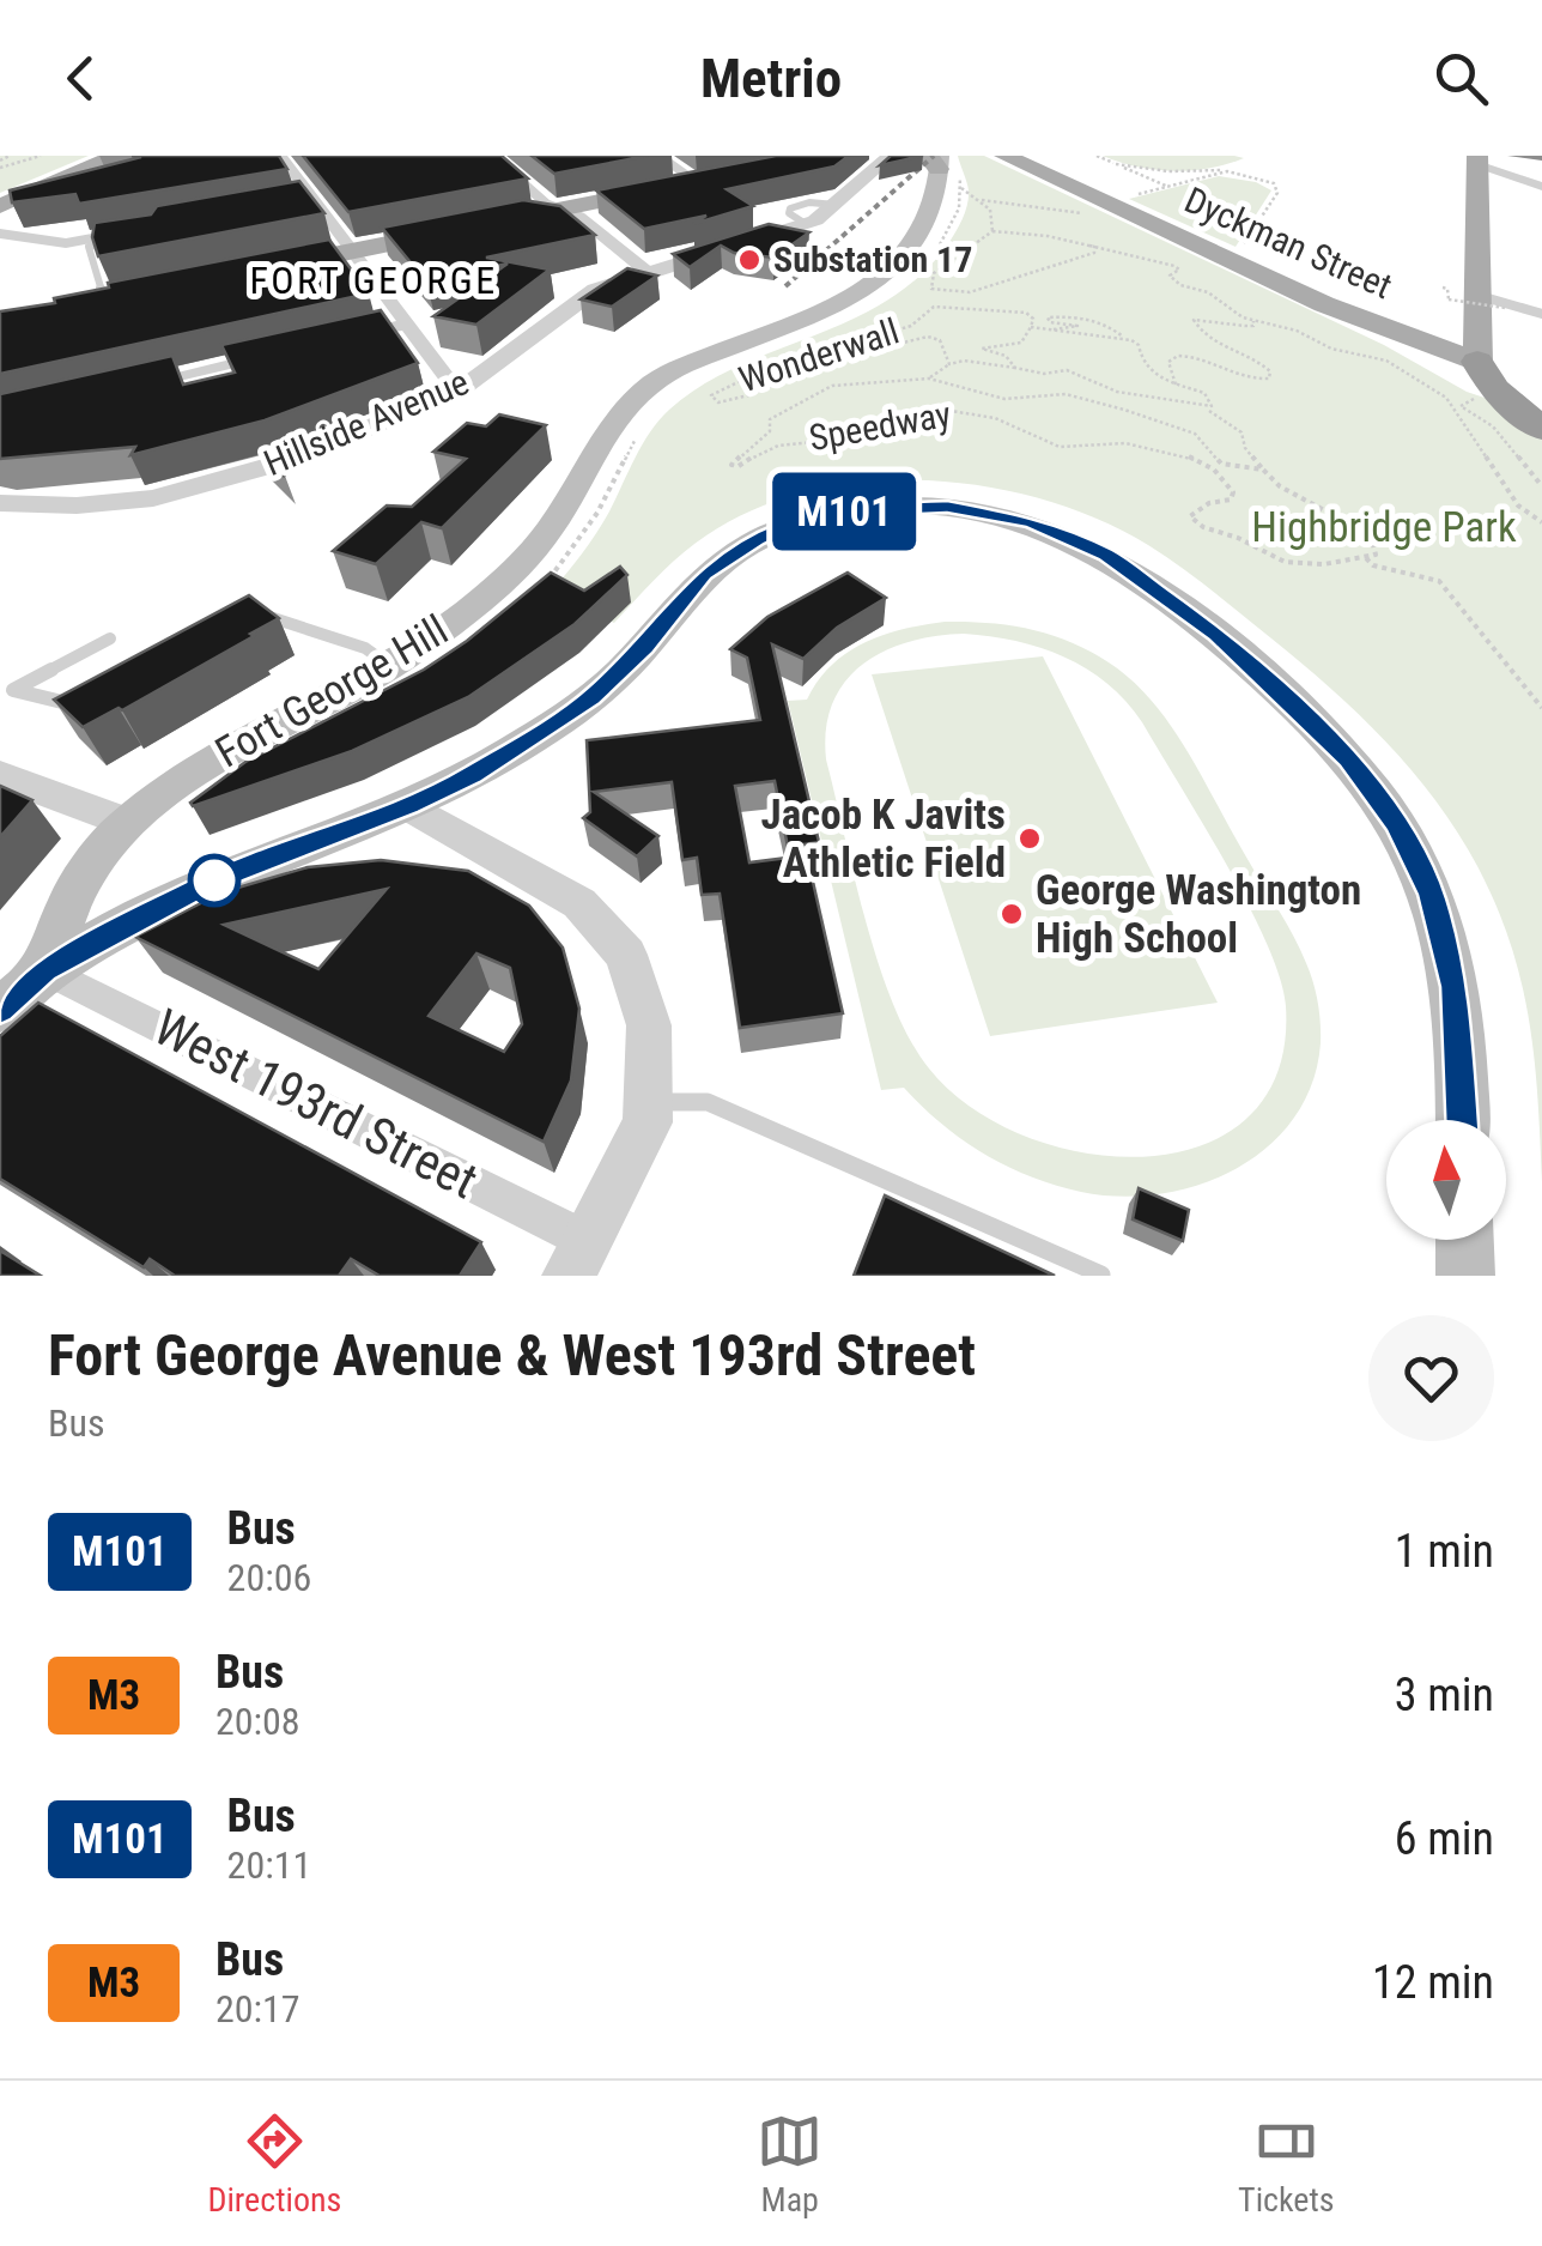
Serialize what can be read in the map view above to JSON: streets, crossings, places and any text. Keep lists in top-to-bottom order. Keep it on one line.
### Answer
{"streets":{"main road":["Dyckman Street","Fort George Hill"],"street":["Hillside Avenue","West 193rd Street"],"path":["Wonderwall","Speedway"]},"crossings":[["Fort George Hill","West 193rd Street"]],"districts":["FORT GEORGE"],"parks":["Highbridge Park"],"places":["Substation 17","Jacob K Javits Athletic Field","George Washington High School"],"lines":["bus line M101"],"north":"top","page":{"header":"Metrio","on_map":"M101","heading":["Fort George Avenue & West 193rd Street","Bus"],"list":[{"mark":"M101","name":"Bus","note":"20:06","value":"1 min"},{"mark":"M3","name":"Bus","note":"20:08","value":"3 min"},{"mark":"M101","name":"Bus","note":"20:11","value":"6 min"},{"mark":"M3","name":"Bus","note":"20:17","value":"12 min"}],"tabs":["Directions","Map","Tickets"]}}
